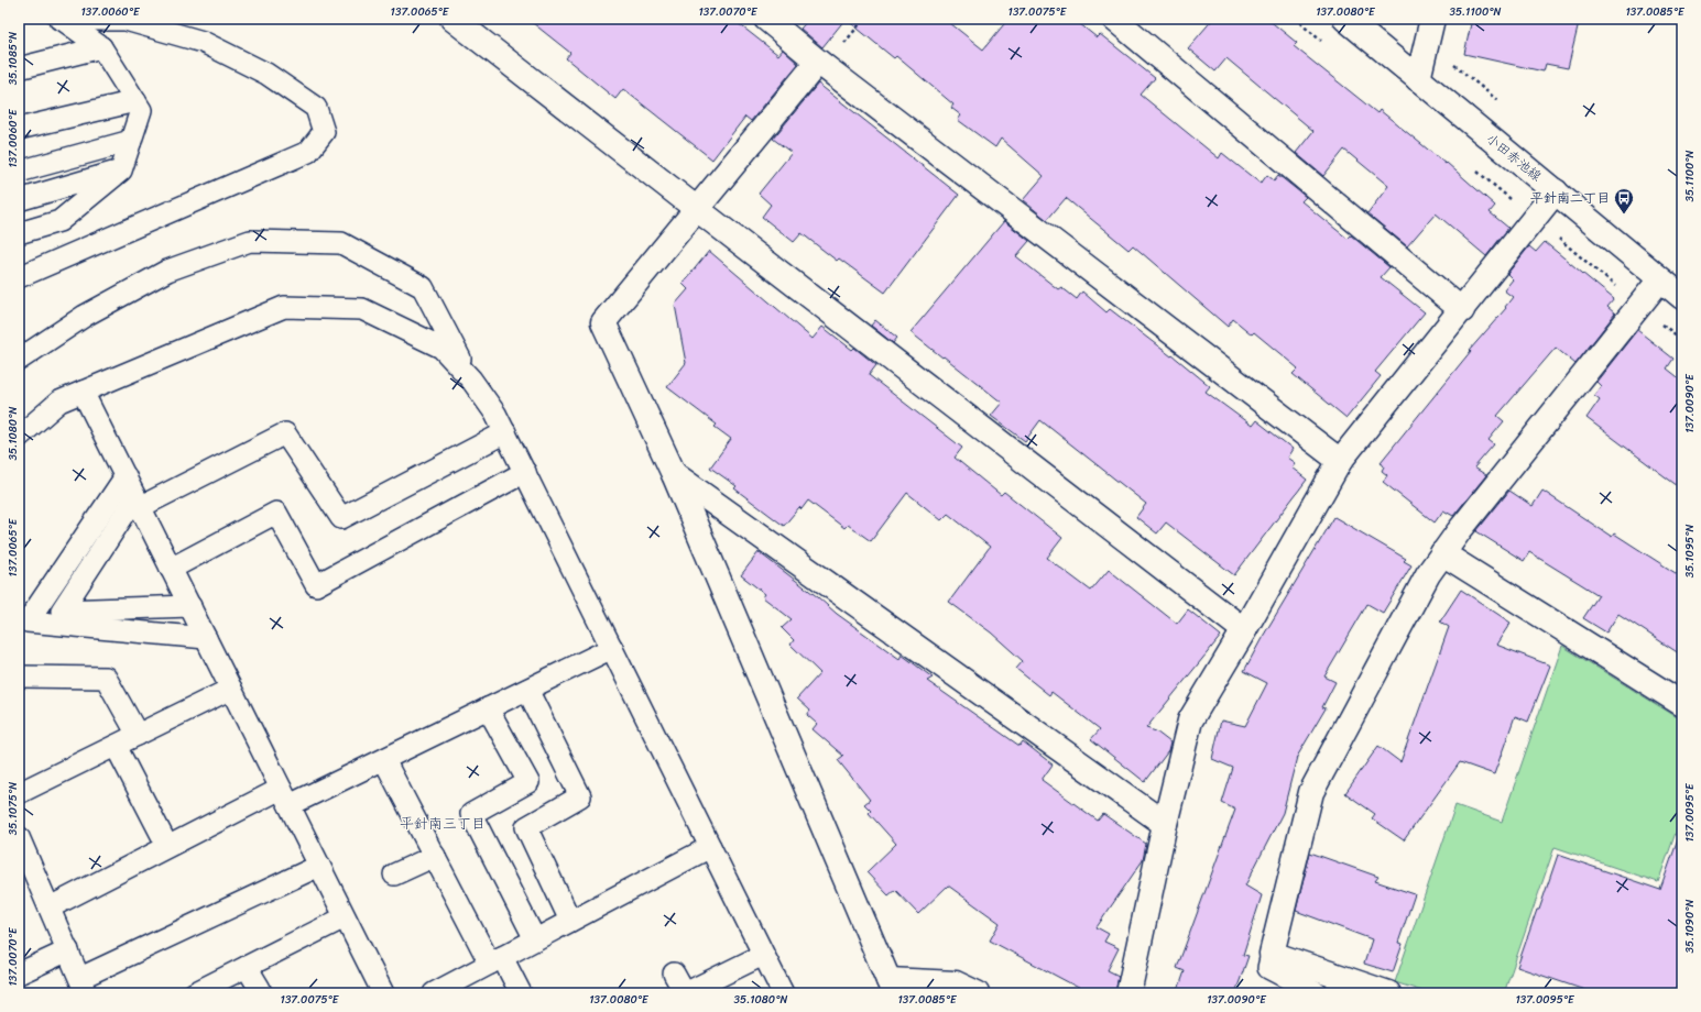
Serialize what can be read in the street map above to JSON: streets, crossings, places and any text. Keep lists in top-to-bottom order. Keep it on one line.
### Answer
{"streets":{"street":["小田赤池線"]},"districts":["平針南三丁目"],"places":{"bus stop":["平針南二丁目"]},"coordinates":["137.0060°E","137.0065°E","137.0070°E","137.0075°E","137.0080°E","35.1100°N","137.0085°E","35.1085°N","137.0090°E","35.1080°N","35.1095°N","35.1075°N","137.0095°E","35.1090°N"]}
